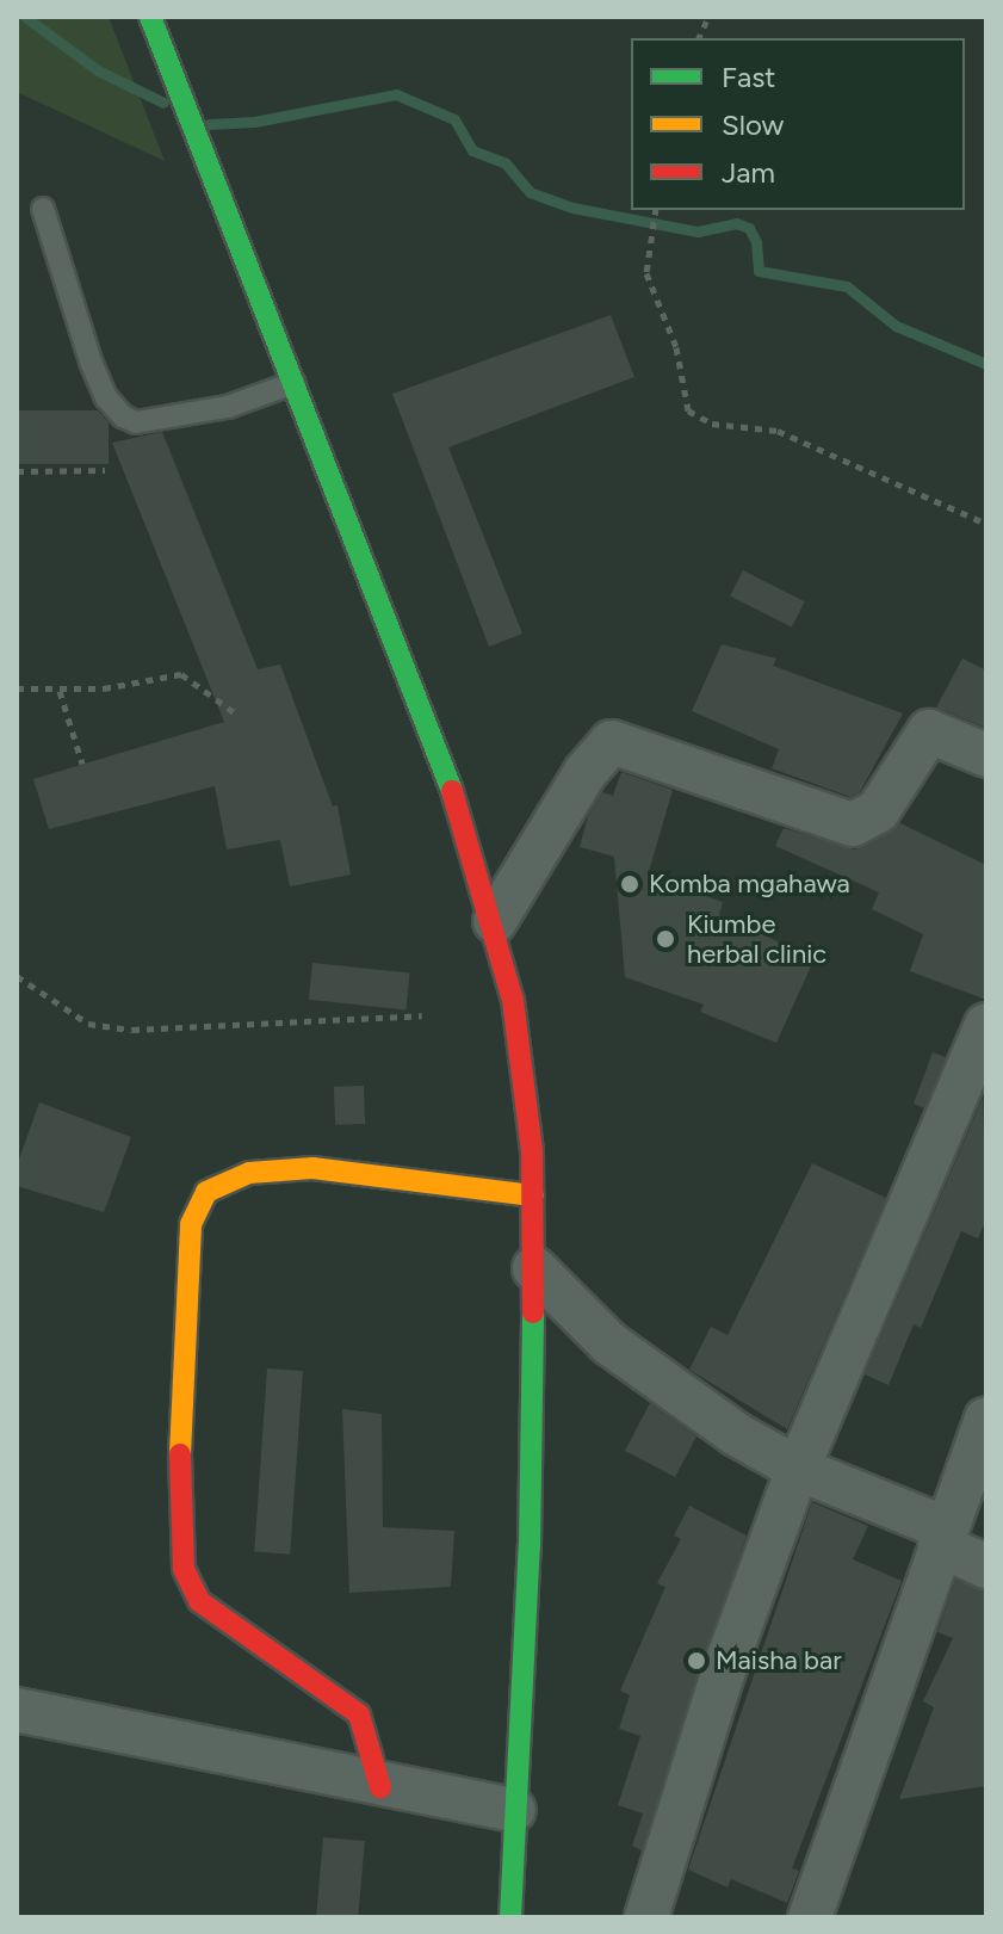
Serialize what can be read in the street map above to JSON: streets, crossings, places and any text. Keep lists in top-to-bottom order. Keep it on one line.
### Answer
{"places":["Komba mgahawa","Kiumbe herbal clinic","Maisha bar"],"legend":["Fast","Slow","Jam"]}
